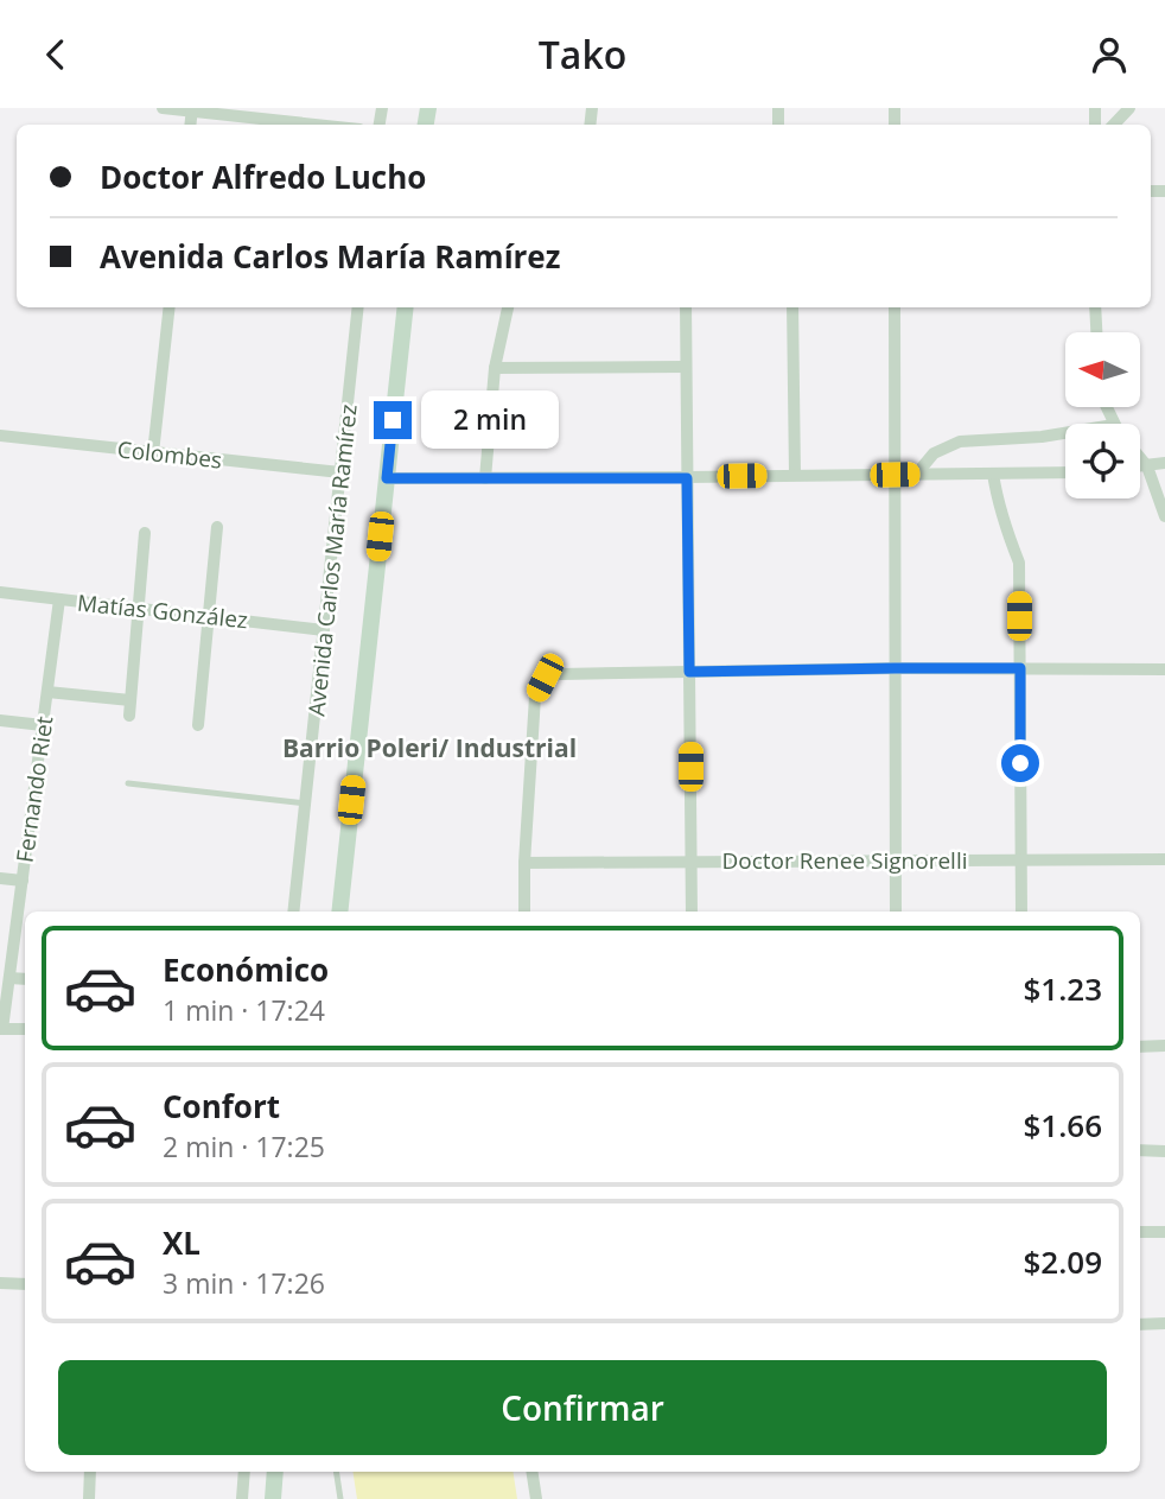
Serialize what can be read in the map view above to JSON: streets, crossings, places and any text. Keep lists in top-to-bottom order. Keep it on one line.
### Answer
{"streets":{"street":["Colombes","Avenida Carlos María Ramírez","Matías González","Fernando Riet","Doctor Renee Signorelli"]},"crossings":[["Colombes","Avenida Carlos María Ramírez"],["Avenida Carlos María Ramírez","Matías González"],["Matías González","Fernando Riet"]],"districts":["Barrio Poleri/ Industrial"],"north":"left","page":{"header":"Tako","banner":["Doctor Alfredo Lucho","Avenida Carlos María Ramírez"],"bubble":"2 min","list":[{"name":"Económico","note":"1 min · 17:24","value":"$1.23"},{"name":"Confort","note":"2 min · 17:25","value":"$1.66"},{"name":"XL","note":"3 min · 17:26","value":"$2.09"}],"buttons":"Confirmar"}}
